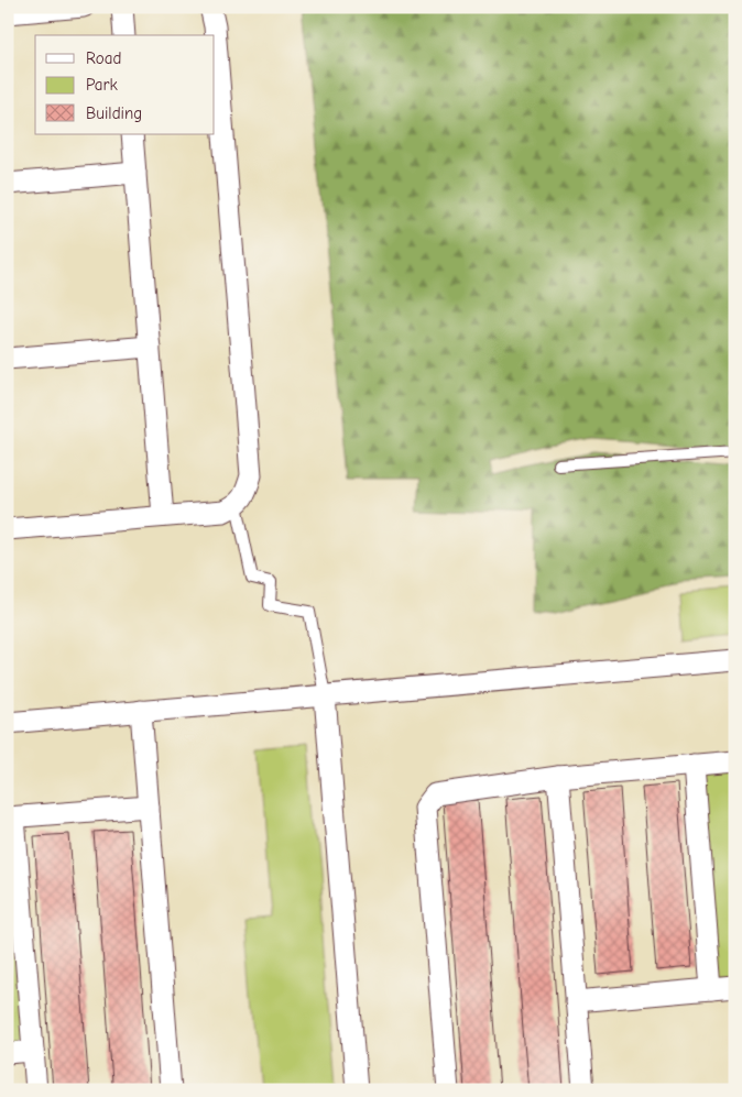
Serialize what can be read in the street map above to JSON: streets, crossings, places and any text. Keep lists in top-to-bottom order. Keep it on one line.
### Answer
{"legend":["Road","Park","Building"]}
